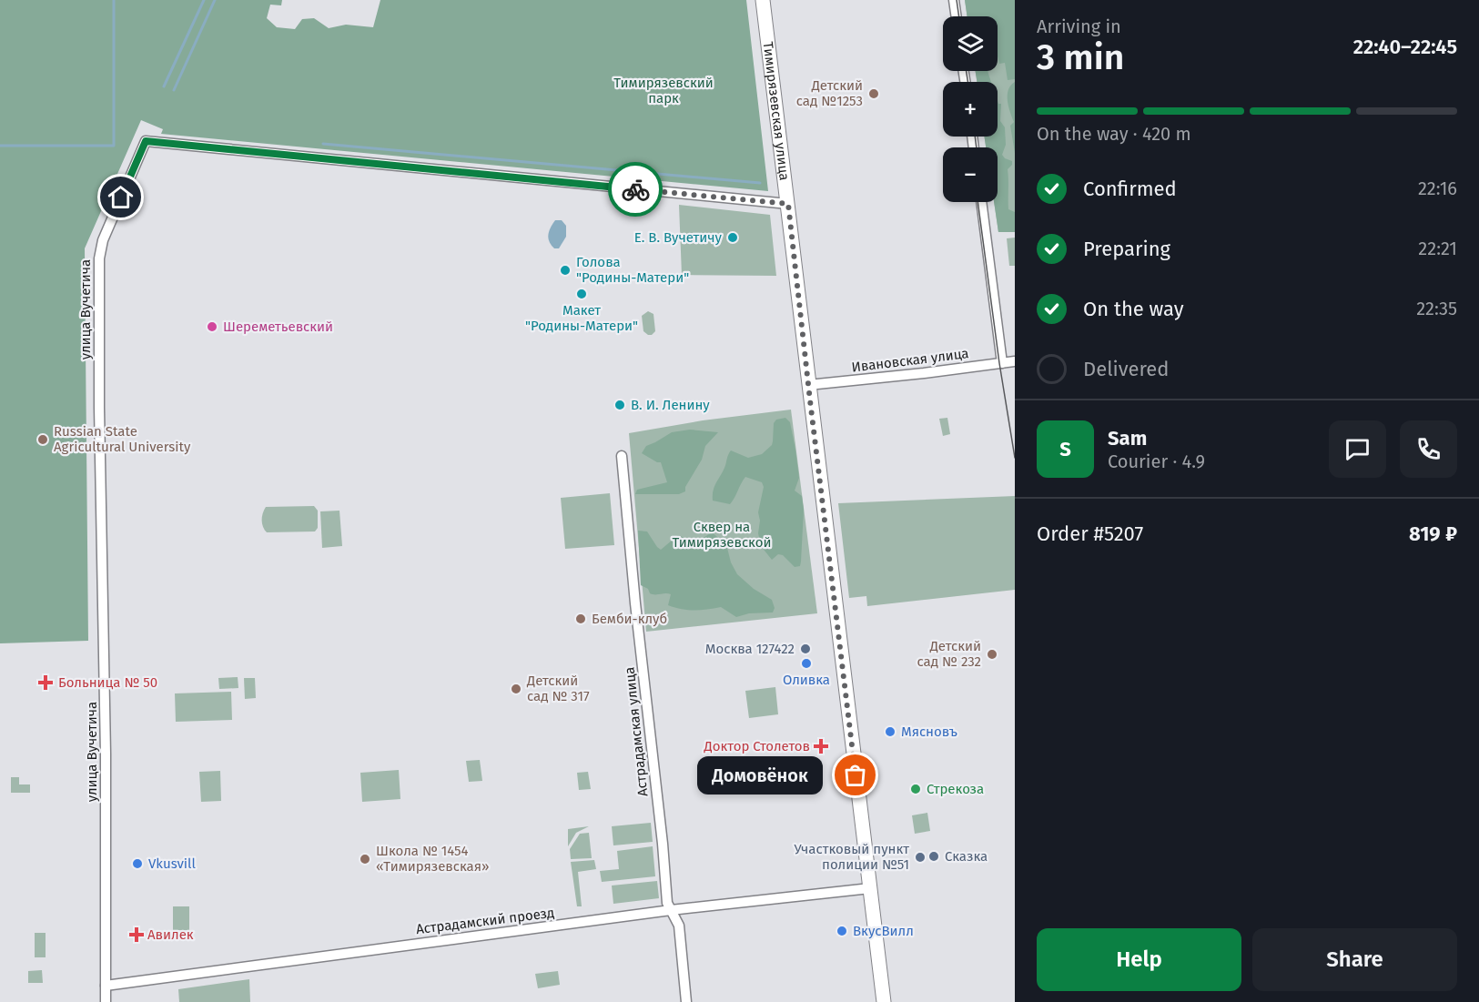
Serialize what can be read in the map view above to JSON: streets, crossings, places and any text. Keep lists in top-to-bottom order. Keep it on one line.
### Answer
{"streets":{"main road":["Тимирязевская улица"],"street":["улица Вучетича","Ивановская улица","Астрадамская улица","Астрадамский проезд"]},"crossings":[["Тимирязевская улица","улица Вучетича"],["Тимирязевская улица","Ивановская улица"],["Тимирязевская улица","Астрадамский проезд"],["улица Вучетича","Астрадамский проезд"],["Астрадамская улица","Астрадамский проезд"]],"parks":["Тимирязевский парк","Сквер на Тимирязевской"],"places":{"other":["Детский сад №1253","Е. В. Вучетичу","Голова \"Родины-Матери\"","Макет \"Родины-Матери\"","Шереметьевский","В. И. Ленину","Russian State Agricultural University","Бемби-клуб","Москва 127422","Детский сад № 232","Оливка","Детский сад № 317","Мясновъ","Домовёнок","Стрекоза","Сказка","Участковый пункт полиции №51","Школа № 1454 «Тимирязевская»","Vkusvill","ВкусВилл"],"health":["Больница № 50","Доктор Столетов","Авилек"]},"page":{"heading":["3 min","Arriving in","22:40–22:45"],"panel":["Sam","Courier · 4.9","Order #5207","819 ₽"],"map_buttons":["+","−"],"bar":"On the way · 420 m","list":[["Confirmed","22:16"],["Preparing","22:21"],["On the way","22:35"],"Delivered"],"round":"S","bubble":"Домовёнок","buttons":["Help","Share"]}}
